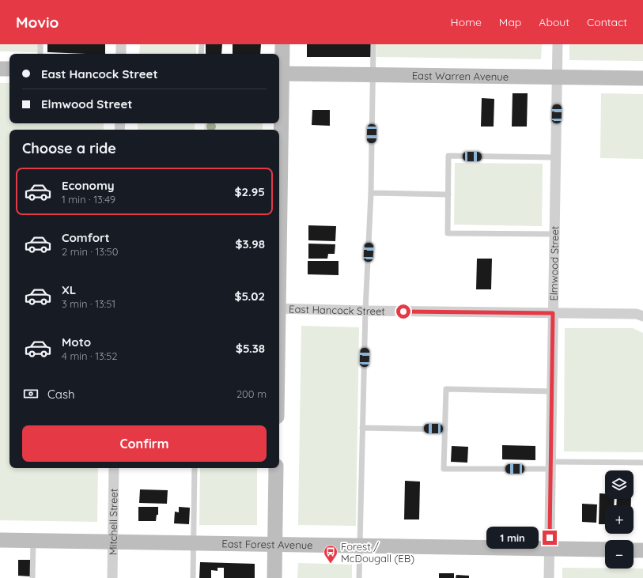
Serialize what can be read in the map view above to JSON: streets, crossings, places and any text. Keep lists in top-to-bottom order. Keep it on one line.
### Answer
{"streets":{"main road":["East Warren Avenue","East Forest Avenue"],"street":["Elmwood Street","East Hancock Street","Mitchell Street"]},"crossings":[["East Warren Avenue","Elmwood Street"],["Elmwood Street","East Hancock Street"],["Elmwood Street","East Forest Avenue"],["Mitchell Street","East Forest Avenue"]],"places":{"bus stop":["Forest / McDougall (EB)"]},"page":{"header":"Movio","nav":["Home","Map","About","Contact"],"banner":["East Hancock Street","Elmwood Street"],"heading":"Choose a ride","list":[{"name":"Economy","note":"1 min · 13:49","value":"$2.95"},{"name":"Comfort","note":"2 min · 13:50","value":"$3.98"},{"name":"XL","note":"3 min · 13:51","value":"$5.02"},{"name":"Moto","note":"4 min · 13:52","value":"$5.38"}],"pay":["Cash","200 m"],"buttons":"Confirm","map_buttons":["+","−"],"bubble":"1 min"}}
